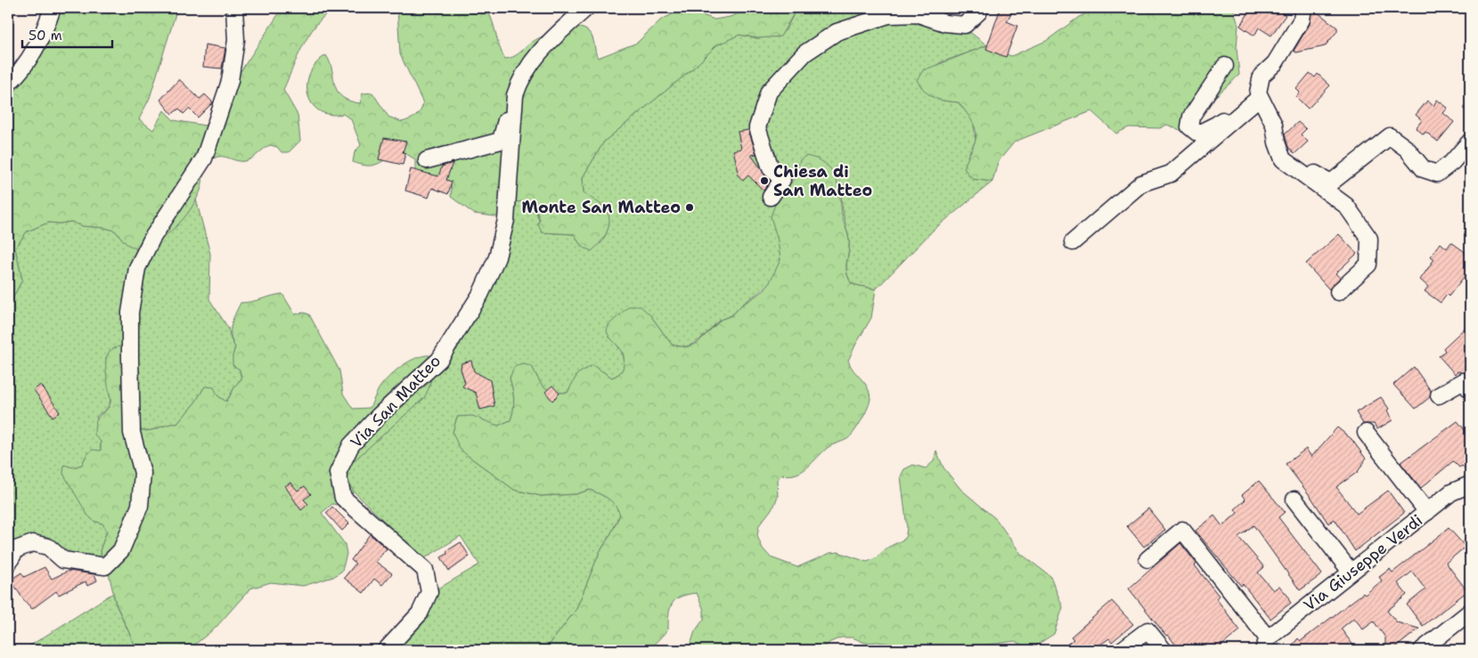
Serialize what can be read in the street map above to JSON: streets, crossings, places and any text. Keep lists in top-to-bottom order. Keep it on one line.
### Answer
{"streets":{"street":["Via San Matteo","Via Giuseppe Verdi"]},"places":["Chiesa di San Matteo","Monte San Matteo"],"scale_bar":"50 m"}
